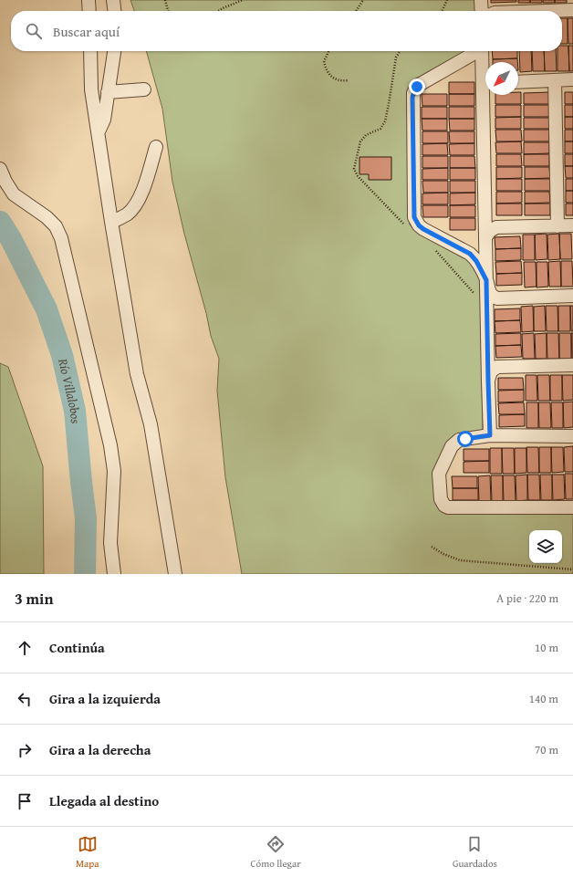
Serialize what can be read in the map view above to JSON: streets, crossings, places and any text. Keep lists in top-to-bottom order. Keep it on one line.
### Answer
{"water":["Río Villalobos"],"north":"bottom left","page":{"search":"Buscar aquí","heading":["3 min","A pie · 220 m"],"list":[["Continúa","10 m"],["Gira a la izquierda","140 m"],["Gira a la derecha","70 m"],"Llegada al destino"],"nav":["Mapa","Cómo llegar","Guardados"]}}
